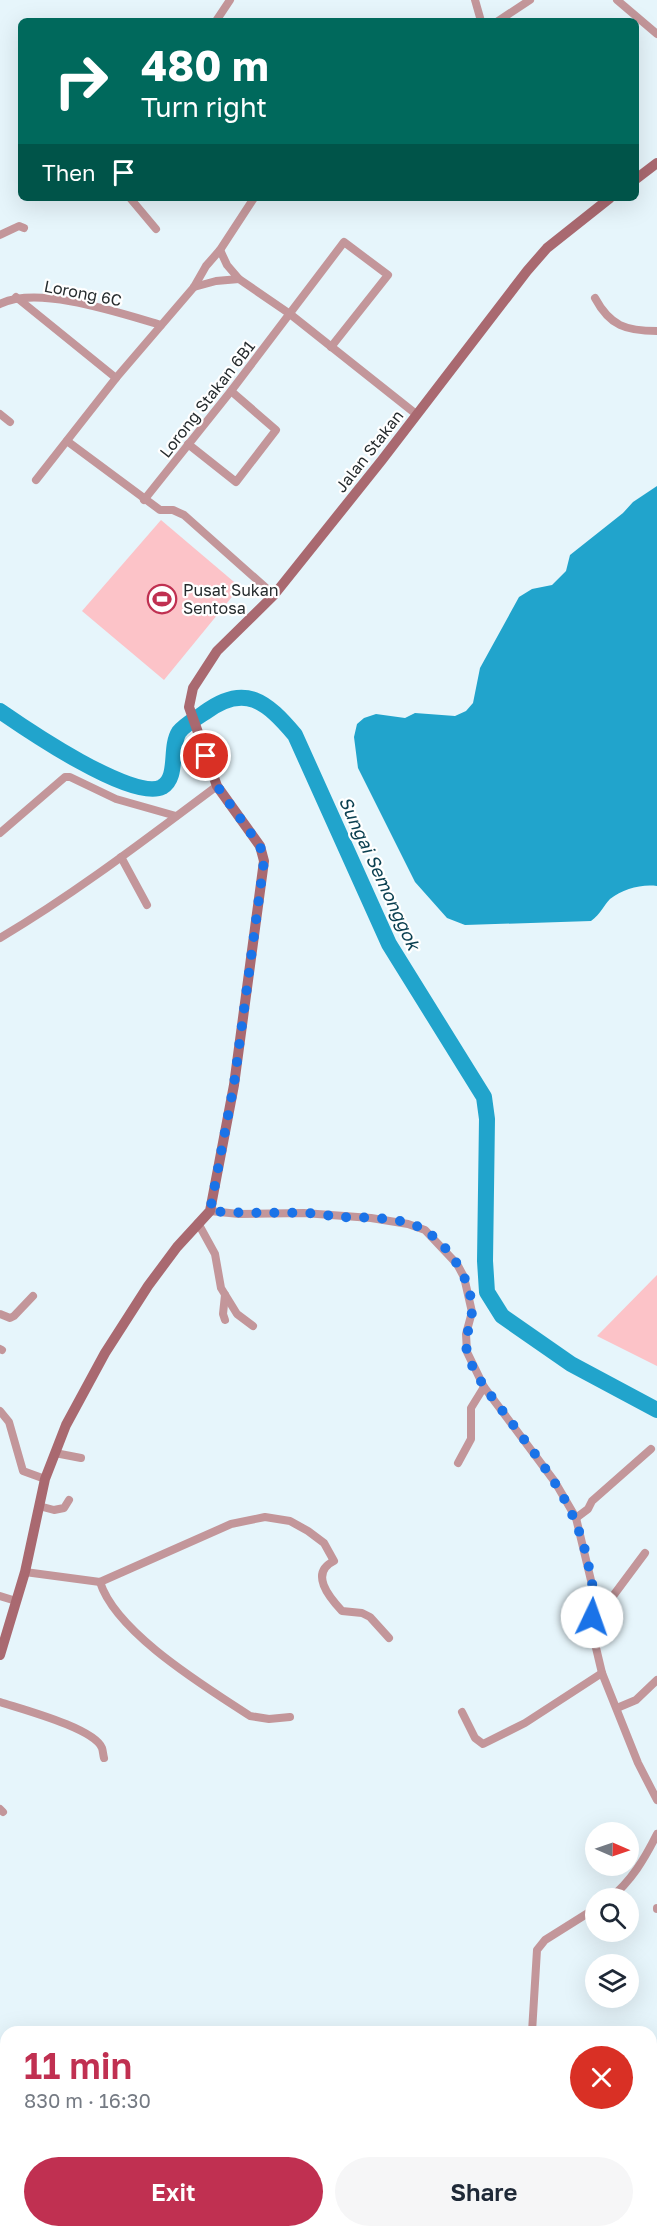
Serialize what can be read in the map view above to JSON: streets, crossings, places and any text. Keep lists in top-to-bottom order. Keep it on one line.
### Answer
{"streets":{"main road":["Jalan Stakan"],"street":["Lorong 6C","Lorong Stakan 6B1"]},"water":["Sungai Semonggok"],"places":{"sports":["Pusat Sukan Sentosa"]},"north":"right","page":{"turn":["480 m","Turn right"],"then":"Then","heading":["11 min","830 m · 16:30"],"buttons":["Exit","Share"]}}
